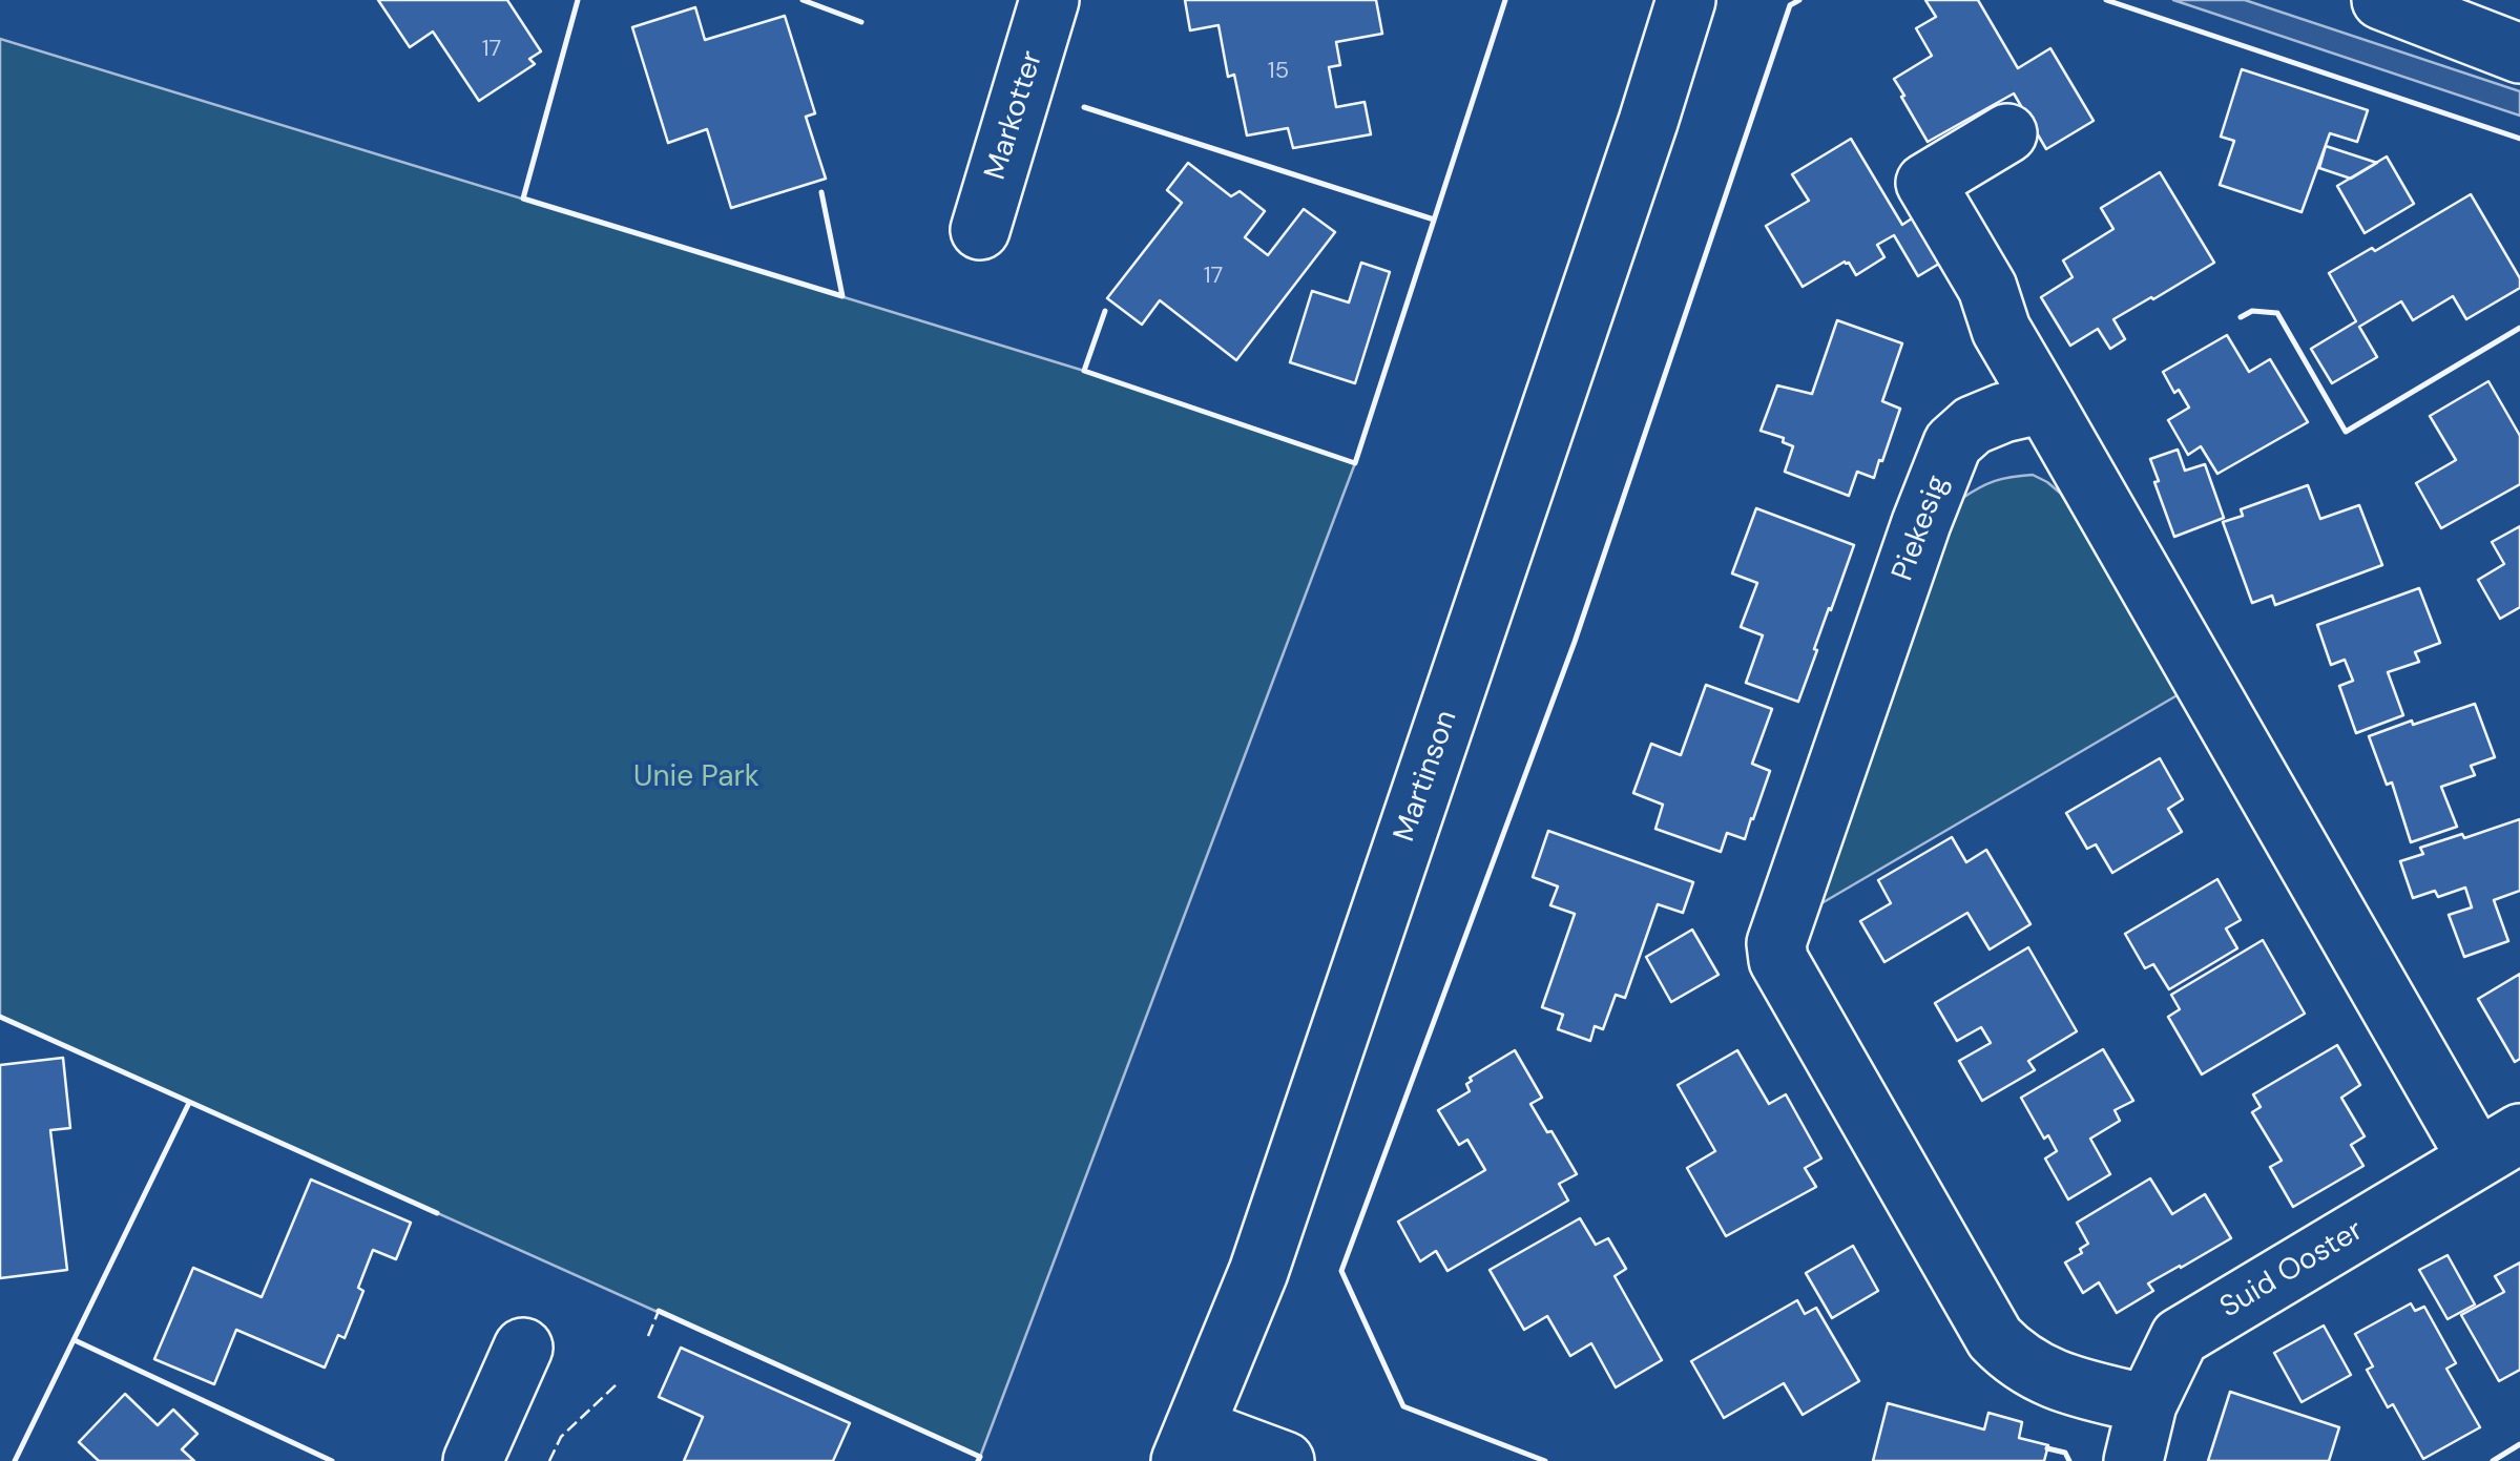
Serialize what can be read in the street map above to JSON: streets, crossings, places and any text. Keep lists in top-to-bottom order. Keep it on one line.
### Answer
{"streets":{"street":["Markotter","Piekesig","Martinson","Suid Ooster"]},"crossings":[["Piekesig","Suid Ooster"]],"parks":["Unie Park"],"house_numbers":["17","15","17"]}
